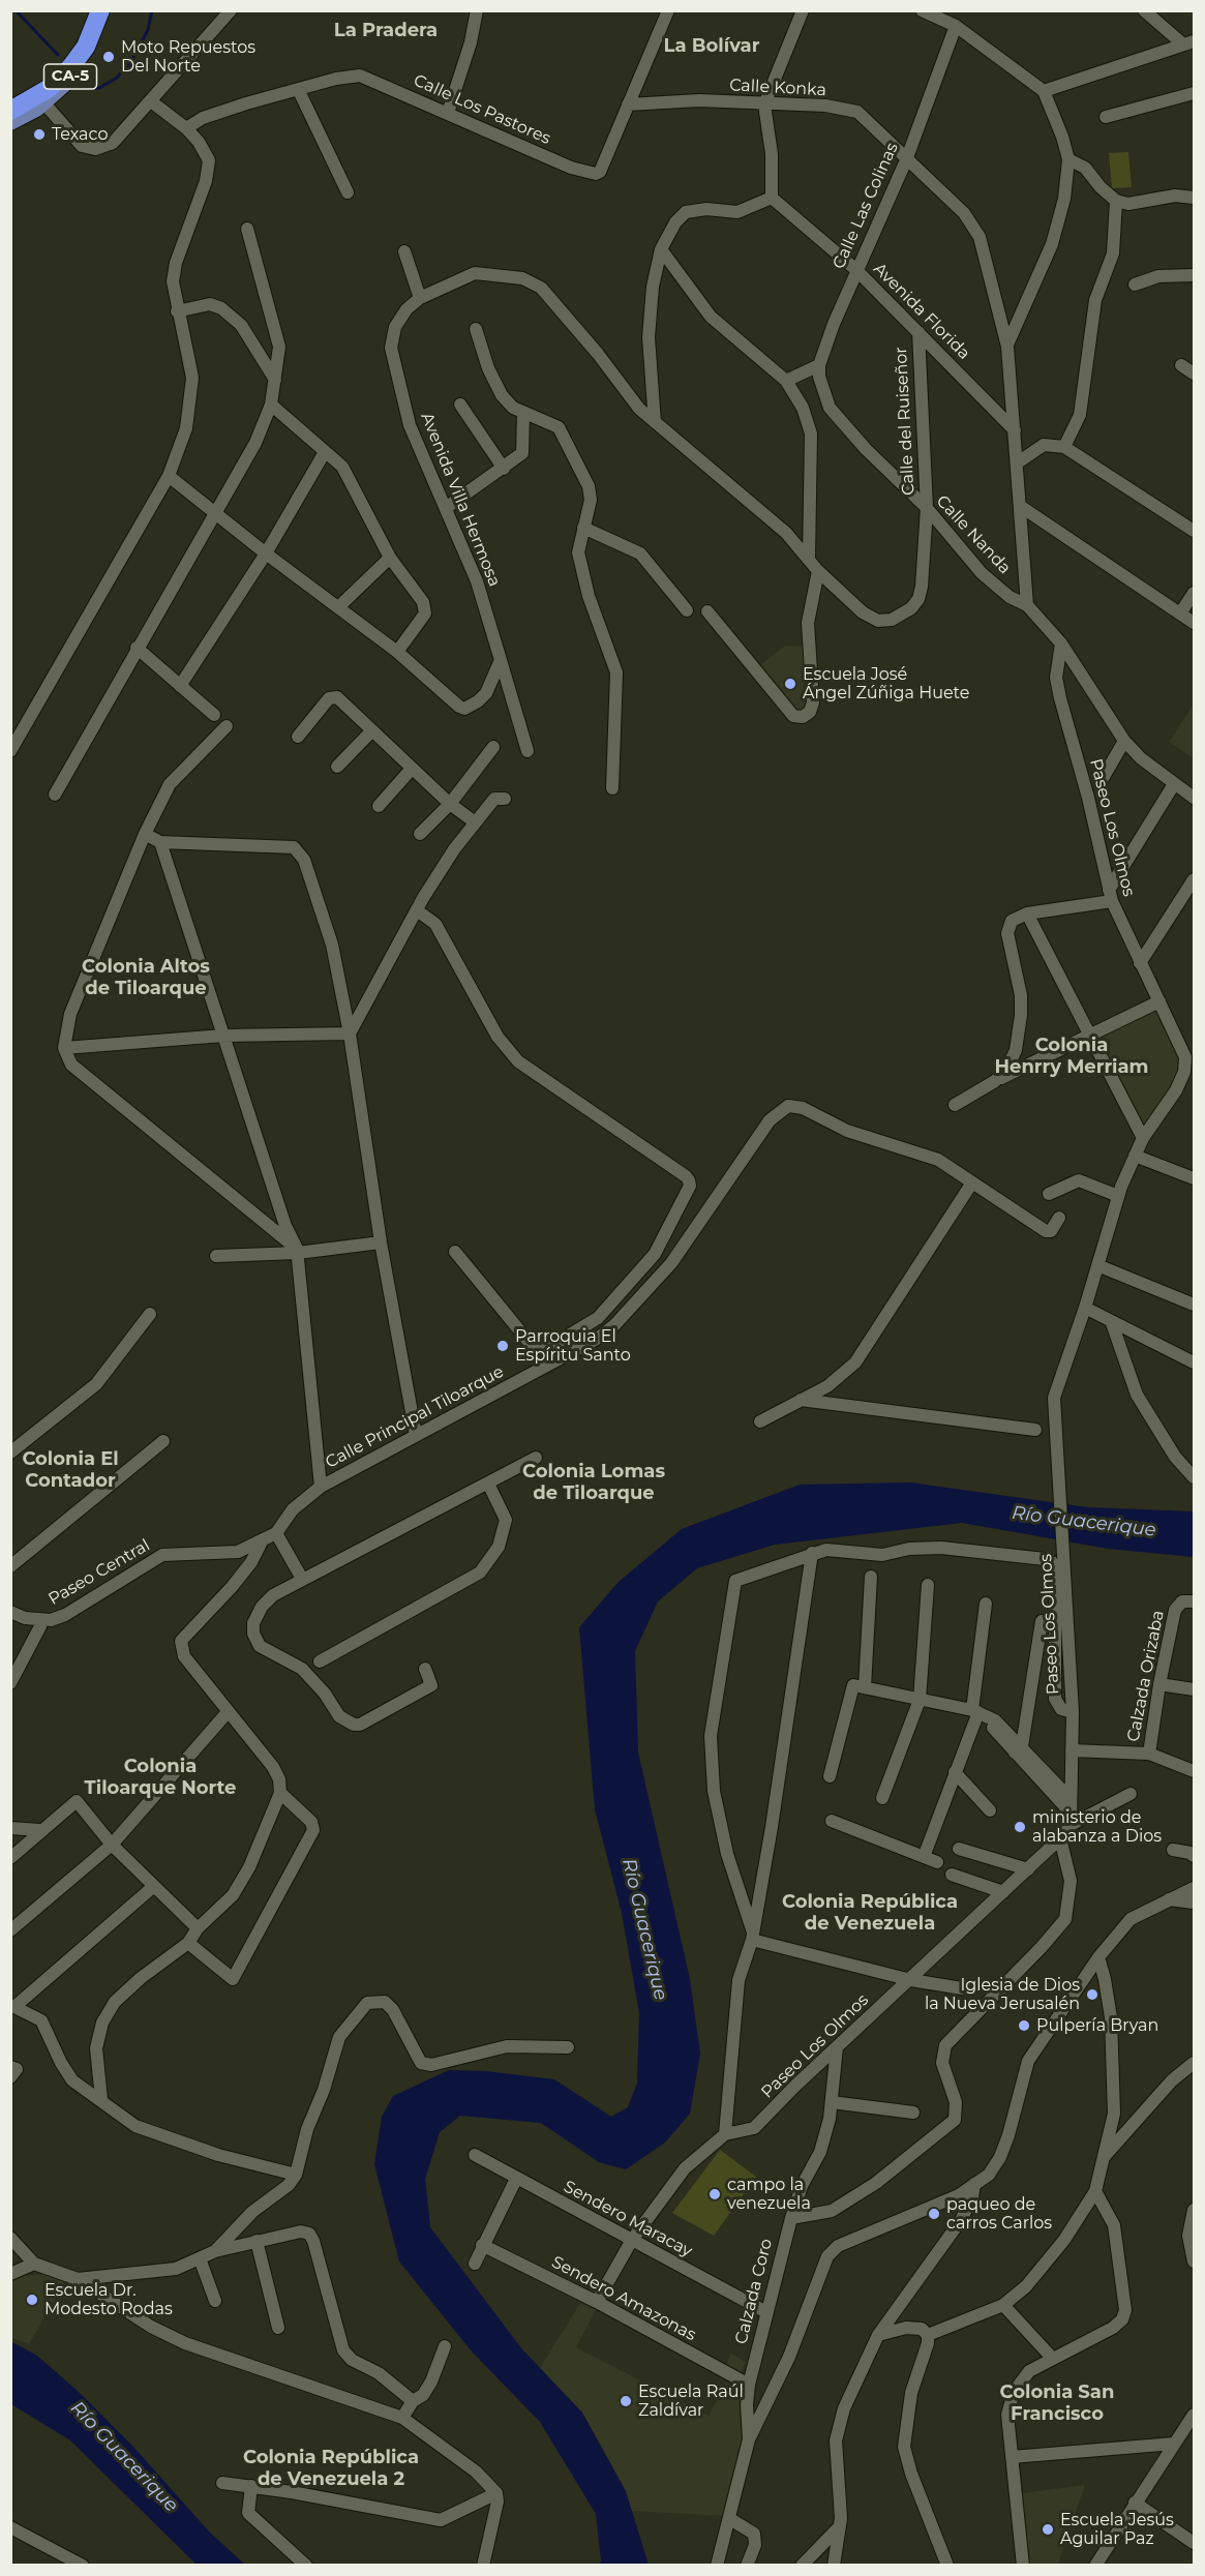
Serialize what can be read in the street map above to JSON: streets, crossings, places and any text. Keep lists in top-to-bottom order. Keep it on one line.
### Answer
{"streets":{"main road":["CA-5"],"street":["Calle Konka","Calle Los Pastores","Calle Las Colinas","Avenida Florida","Calle del Ruiseñor","Avenida Villa Hermosa","Calle Nanda","Paseo Los Olmos","Calle Principal Tiloarque","Paseo Central","Calzada Orizaba","Sendero Maracay","Calzada Coro","Sendero Amazonas"]},"crossings":[["Calle Konka","Calle Los Pastores"],["Calle Konka","Calle Las Colinas"],["Calle Konka","Avenida Florida"],["Calle Konka","Calle Nanda"],["Calle Las Colinas","Avenida Florida"],["Calle Las Colinas","Calle Nanda"],["Avenida Florida","Calle del Ruiseñor"],["Calle del Ruiseñor","Avenida Villa Hermosa"],["Calle del Ruiseñor","Calle Nanda"],["Calle Nanda","Paseo Los Olmos"],["Paseo Los Olmos","Sendero Maracay"],["Paseo Los Olmos","Calzada Coro"],["Paseo Los Olmos","Sendero Amazonas"],["Calle Principal Tiloarque","Paseo Central"],["Sendero Maracay","Calzada Coro"],["Calzada Coro","Sendero Amazonas"]],"districts":["La Pradera","La Bolívar","Colonia Altos de Tiloarque","Colonia Henrry Merriam","Colonia El Contador","Colonia Lomas de Tiloarque","Colonia Tiloarque Norte","Colonia República de Venezuela","Colonia San Francisco","Colonia República de Venezuela 2"],"water":["Río Guacerique"],"places":["Moto Repuestos Del Norte","Texaco","Escuela José Ángel Zúñiga Huete","Parroquia El Espíritu Santo","ministerio de alabanza a Dios","Iglesia de Dios la Nueva Jerusalén","Pulpería Bryan","campo la venezuela","paqueo de carros Carlos","Escuela Dr. Modesto Rodas","Escuela Raúl Zaldívar","Escuela Jesús Aguilar Paz"]}
